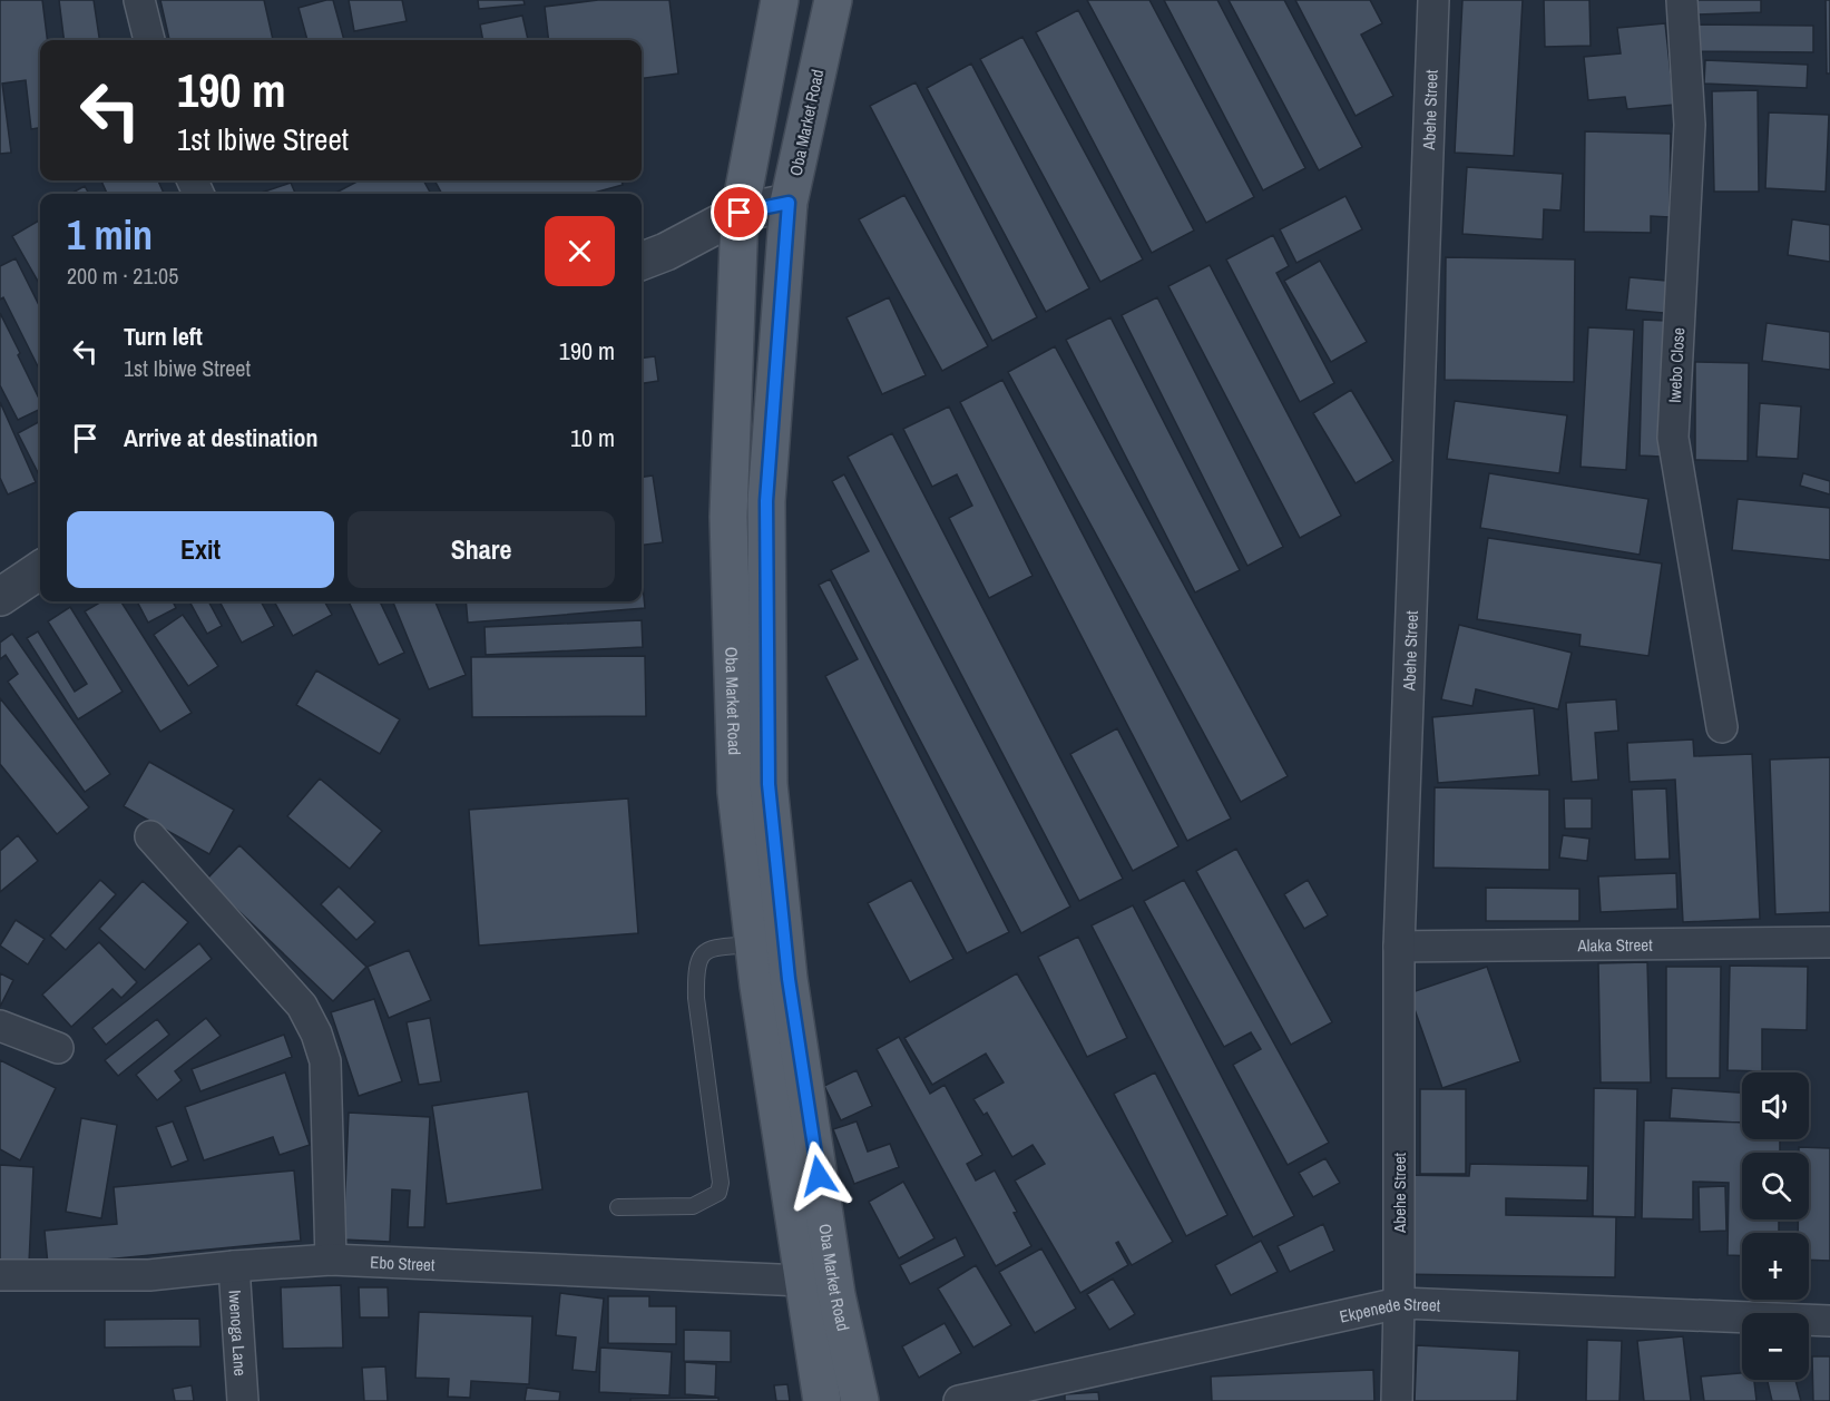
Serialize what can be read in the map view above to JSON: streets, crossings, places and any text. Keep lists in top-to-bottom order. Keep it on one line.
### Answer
{"streets":{"main road":["Oba Market Road"],"street":["Abehe Street","Iwebo Close","Alaka Street","Ebo Street","Ekpenede Street","Iwenoga Lane"]},"crossings":[["Abehe Street","Alaka Street"],["Abehe Street","Ekpenede Street"],["Oba Market Road","Ebo Street"],["Ebo Street","Iwenoga Lane"]],"page":{"turn":["190 m","1st Ibiwe Street"],"heading":["1 min","200 m · 21:05"],"list":[{"name":"Turn left","note":"1st Ibiwe Street","value":"190 m"},{"name":"Arrive at destination","value":"10 m"}],"buttons":["Exit","Share"],"map_buttons":["+","−"]}}
